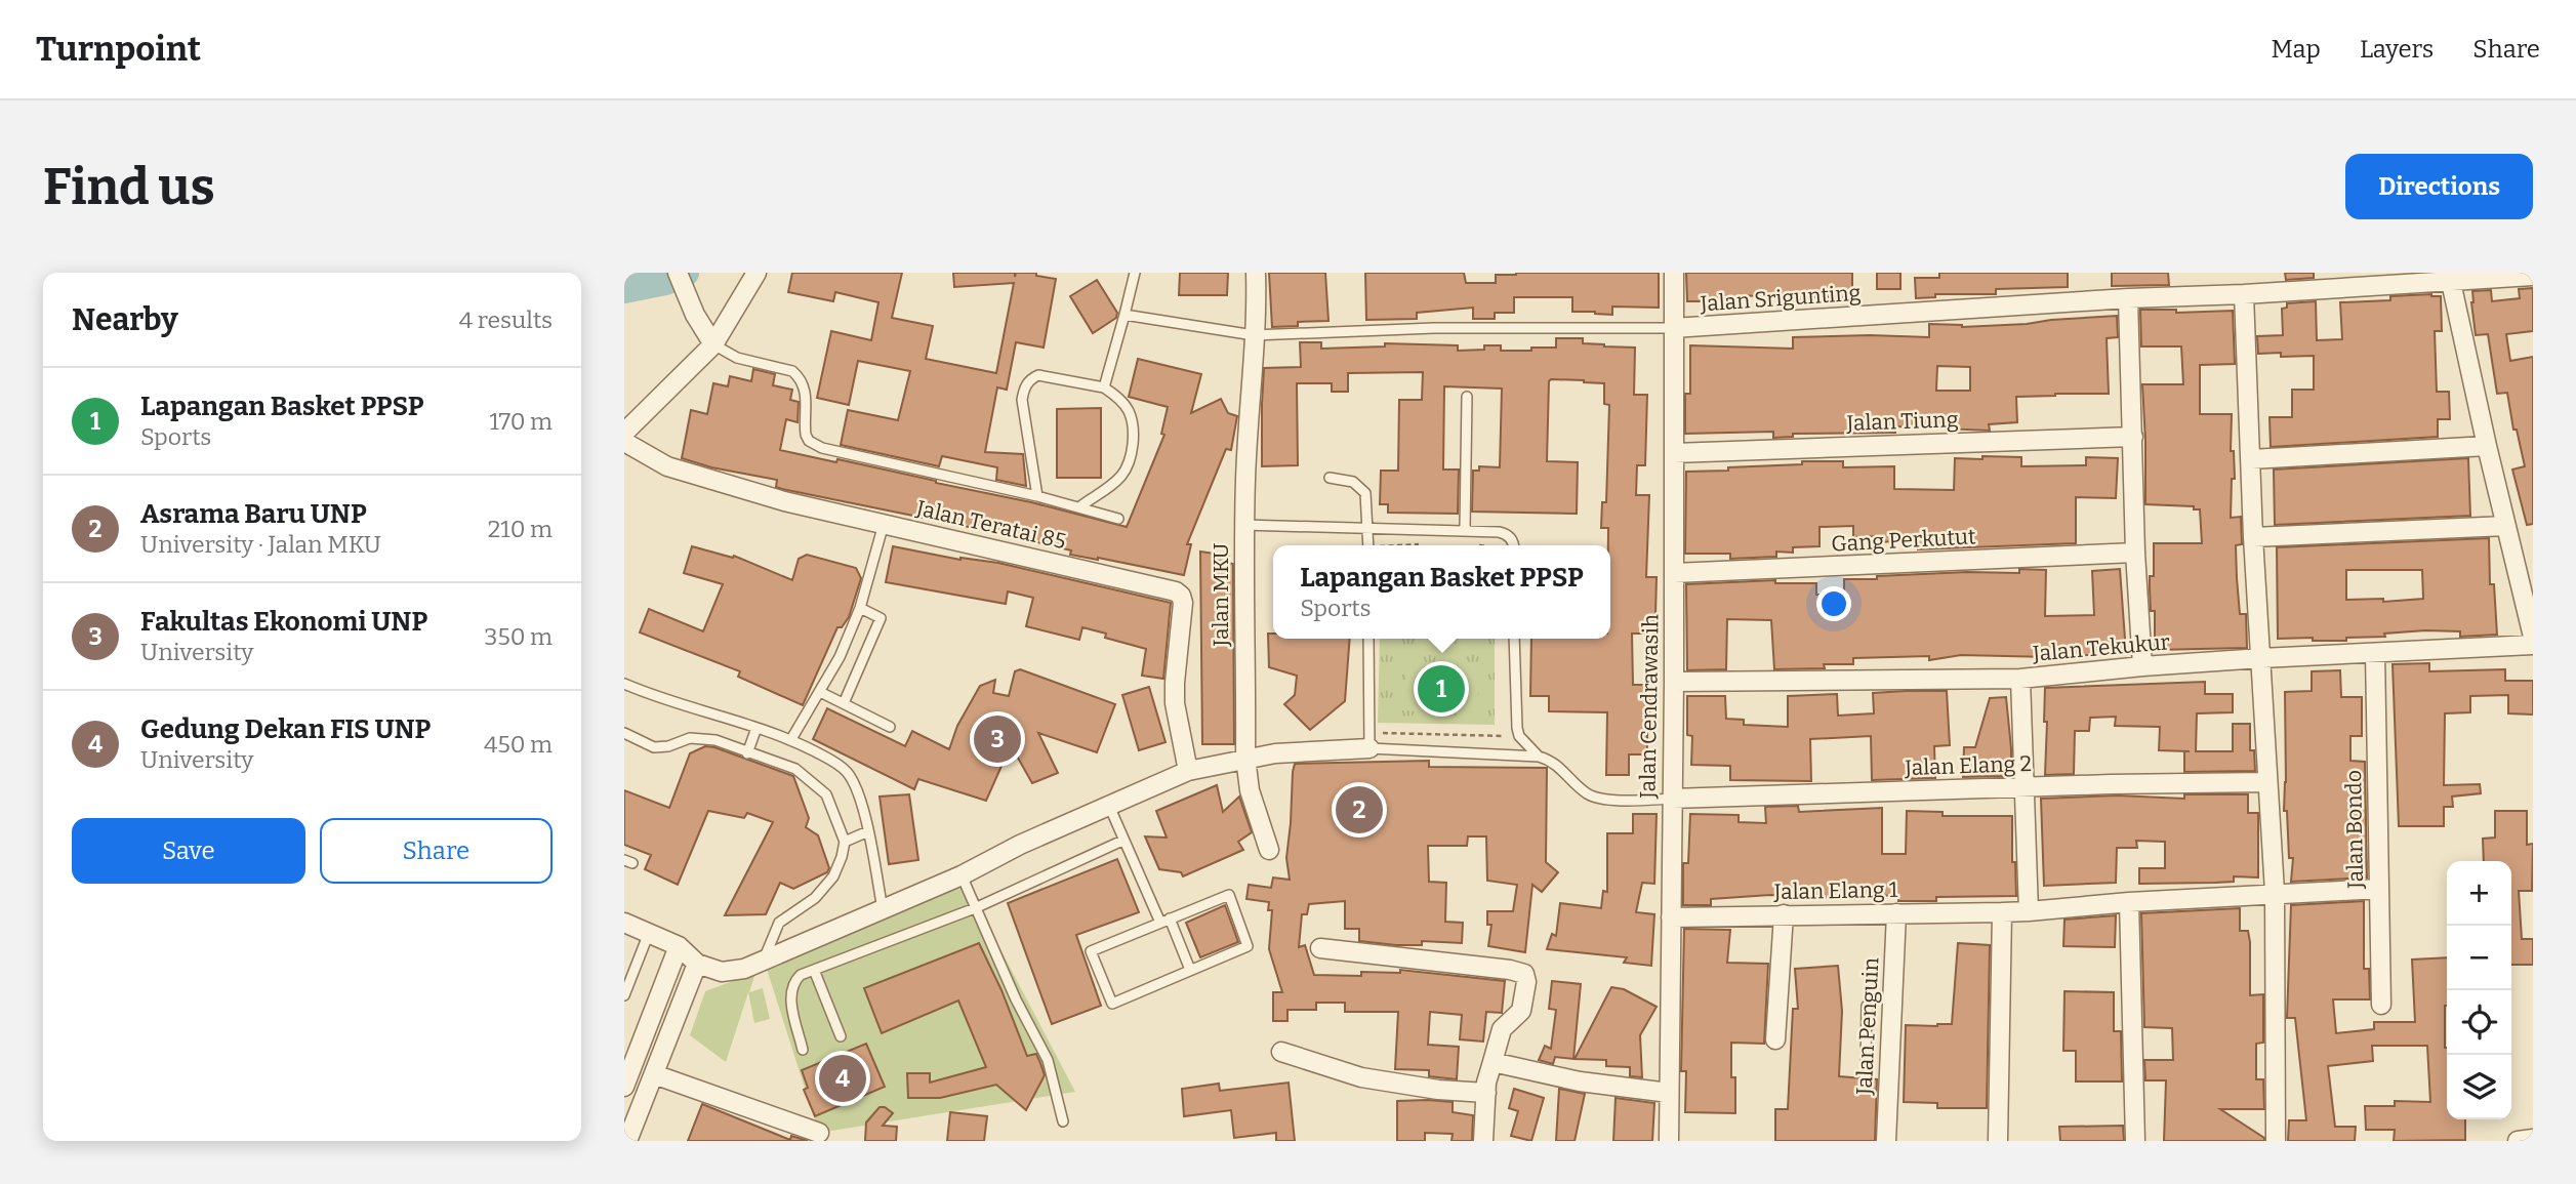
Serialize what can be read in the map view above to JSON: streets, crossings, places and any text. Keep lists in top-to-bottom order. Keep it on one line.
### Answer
{"streets":{"street":["Jalan Srigunting","Jalan Tiung","Jalan Teratai 85","Gang Perkutut","Jalan MKU","Jalan Tekukur","Jalan Cendrawasih","Jalan Elang 2","Jalan Bondo","Jalan Elang 1","Jalan Penguin"]},"crossings":[["Jalan Srigunting","Jalan Cendrawasih"],["Jalan Tiung","Jalan Cendrawasih"],["Gang Perkutut","Jalan Cendrawasih"],["Jalan Tekukur","Jalan Cendrawasih"],["Jalan Tekukur","Jalan Bondo"],["Jalan Cendrawasih","Jalan Elang 2"],["Jalan Cendrawasih","Jalan Elang 1"],["Jalan Bondo","Jalan Elang 1"],["Jalan Elang 1","Jalan Penguin"]],"page":{"header":"Turnpoint","nav":["Map","Layers","Share"],"buttons":["Directions",["Save","Share"]],"title":"Find us","heading":["Nearby","4 results"],"list":[{"mark":"1","name":"Lapangan Basket PPSP","note":"Sports","value":"170 m"},{"mark":"2","name":"Asrama Baru UNP","note":"University · Jalan MKU","value":"210 m"},{"mark":"3","name":"Fakultas Ekonomi UNP","note":"University","value":"350 m"},{"mark":"4","name":"Gedung Dekan FIS UNP","note":"University","value":"450 m"}],"popup":["Lapangan Basket PPSP","Sports"],"pins":["1","3","2","4"],"map_buttons":["+","−"]}}
